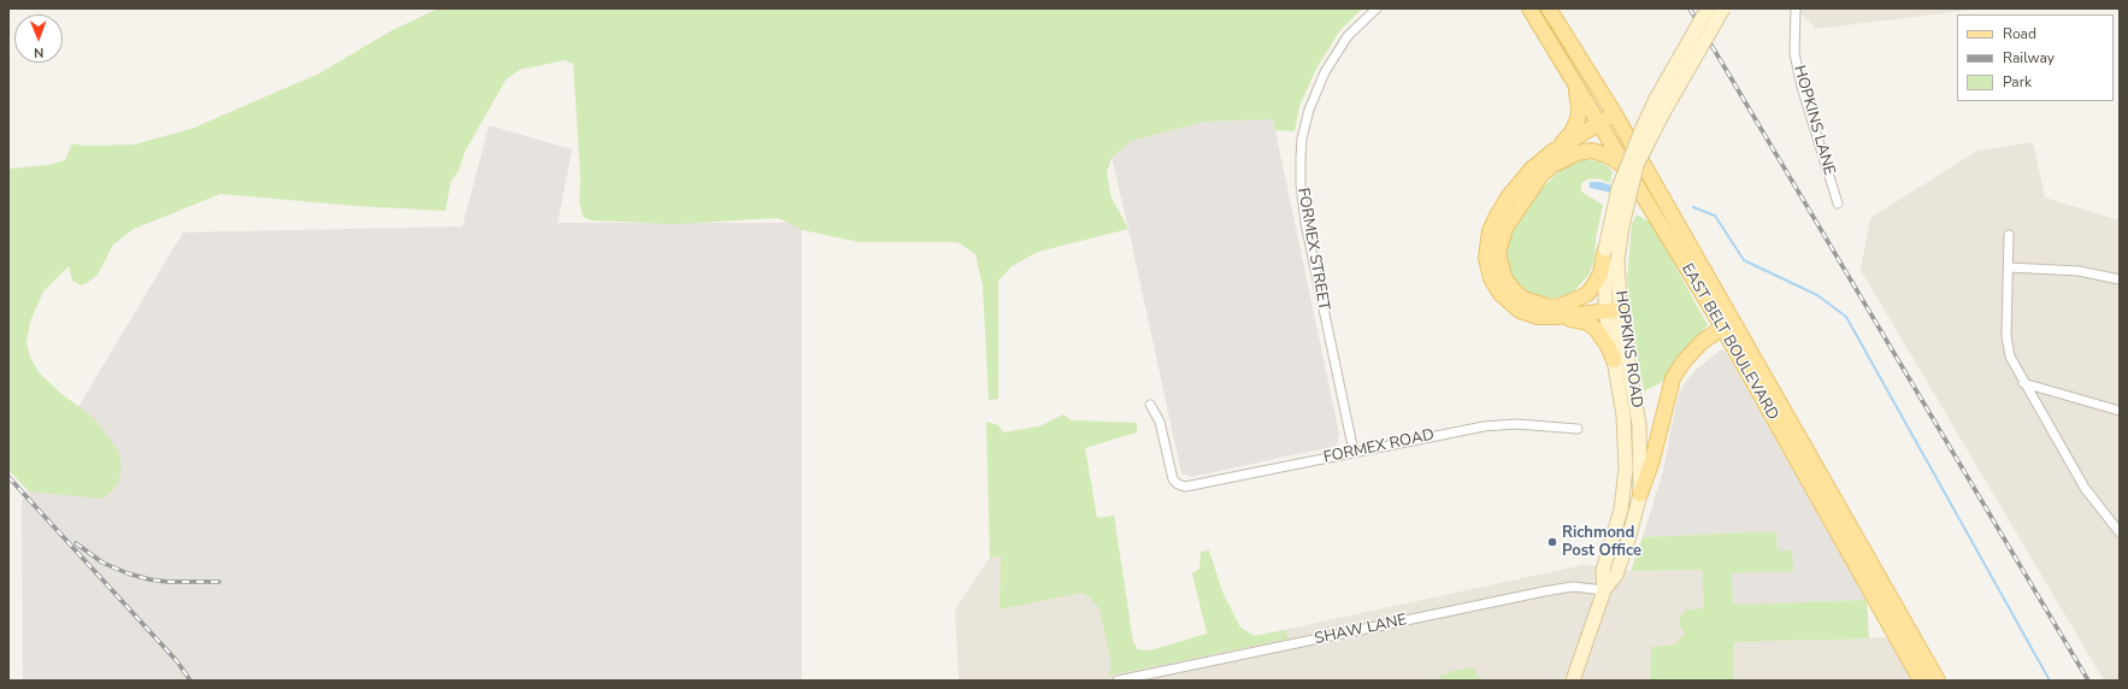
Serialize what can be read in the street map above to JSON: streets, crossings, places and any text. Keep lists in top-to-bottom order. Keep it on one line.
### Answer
{"streets":{"main road":["EAST BELT BOULEVARD","HOPKINS ROAD"],"street":["HOPKINS LANE","FORMEX STREET","FORMEX ROAD","SHAW LANE"]},"crossings":[["FORMEX STREET","FORMEX ROAD"],["HOPKINS ROAD","SHAW LANE"]],"places":["Richmond Post Office"],"legend":["Road","Railway","Park"],"north":"bottom"}
